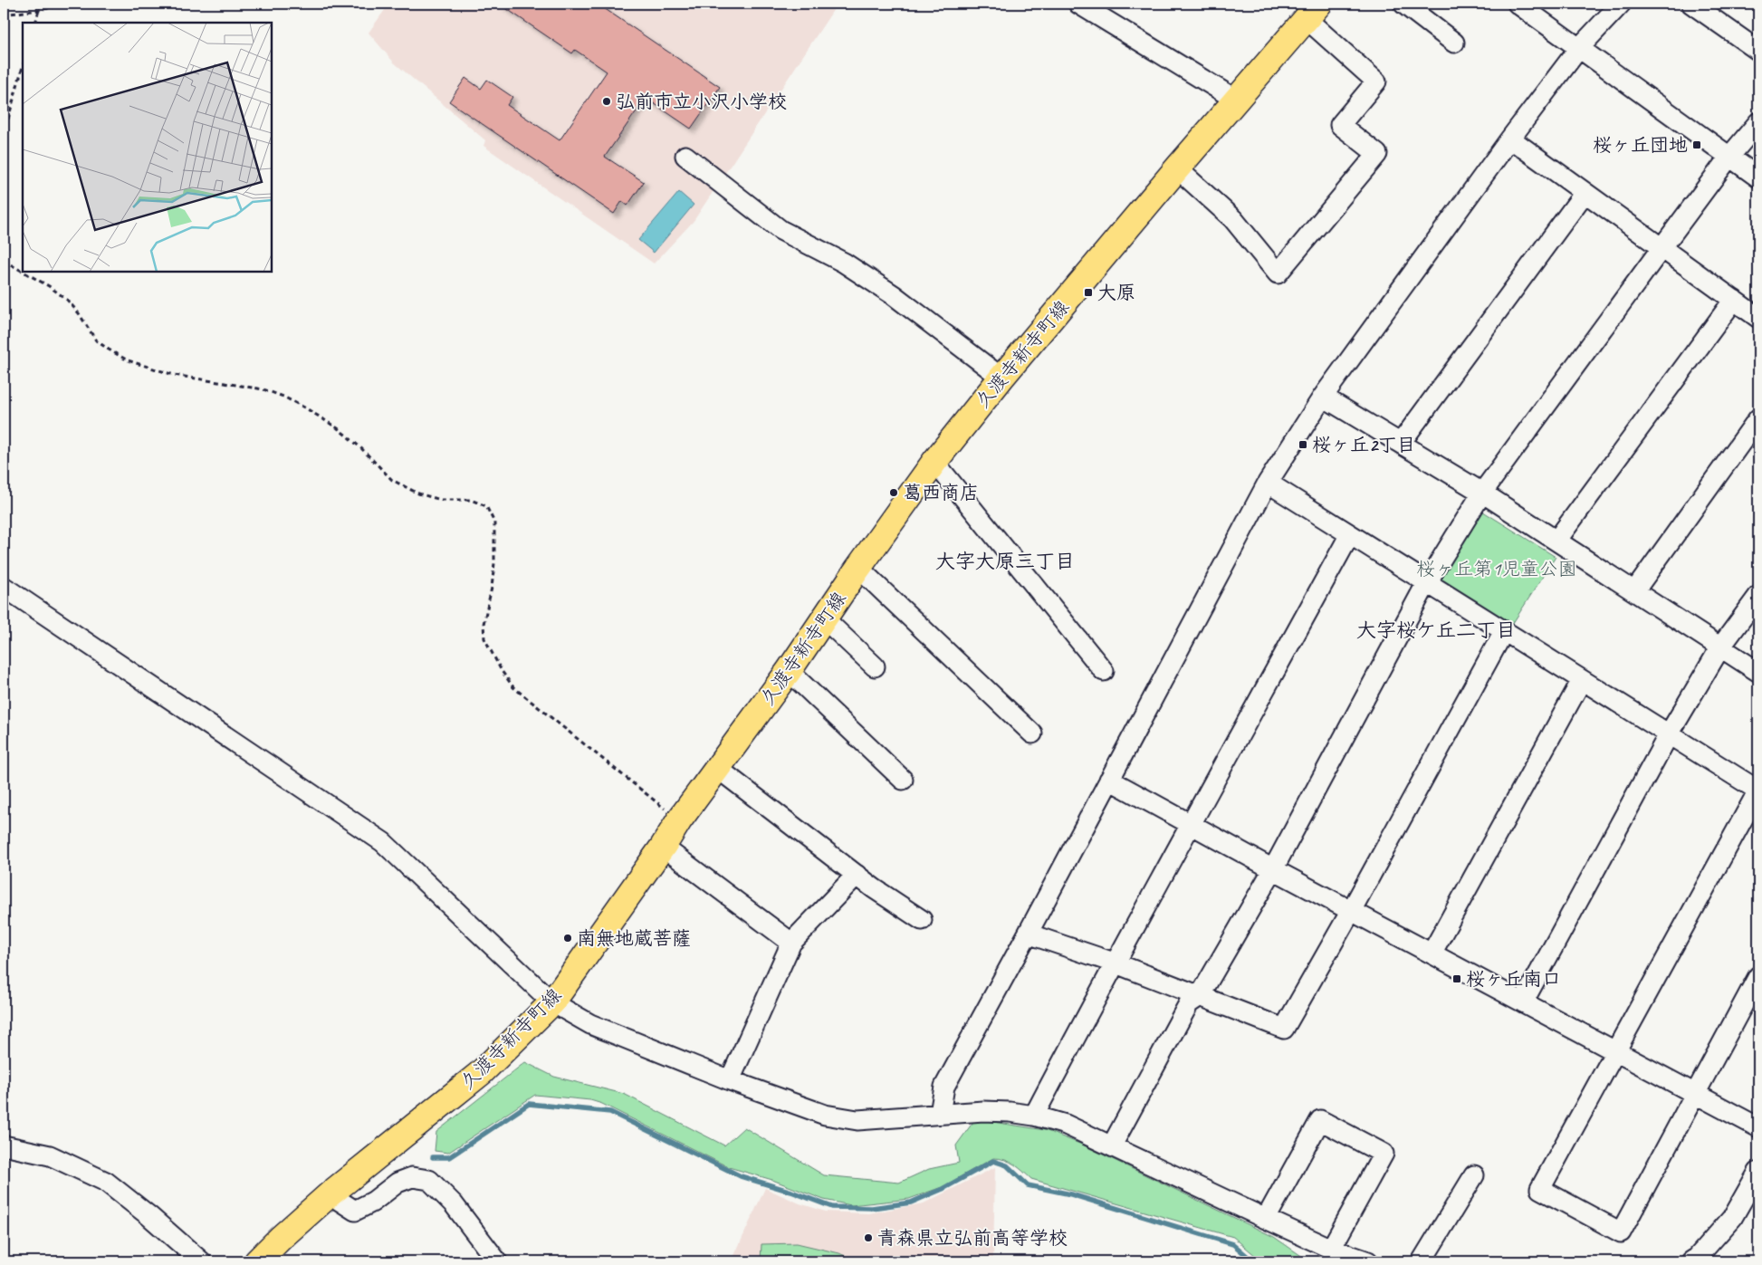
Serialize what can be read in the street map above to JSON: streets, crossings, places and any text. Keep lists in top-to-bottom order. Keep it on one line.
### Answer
{"streets":{"main road":["久渡寺新寺町線"]},"districts":["大字大原三丁目","大字桜ケ丘二丁目"],"parks":["桜ヶ丘第1児童公園"],"places":{"other":["弘前市立小沢小学校","葛西商店","南無地蔵菩薩","青森県立弘前高等学校"],"transit":["桜ヶ丘団地","大原","桜ヶ丘2丁目","桜ヶ丘南口"]}}
